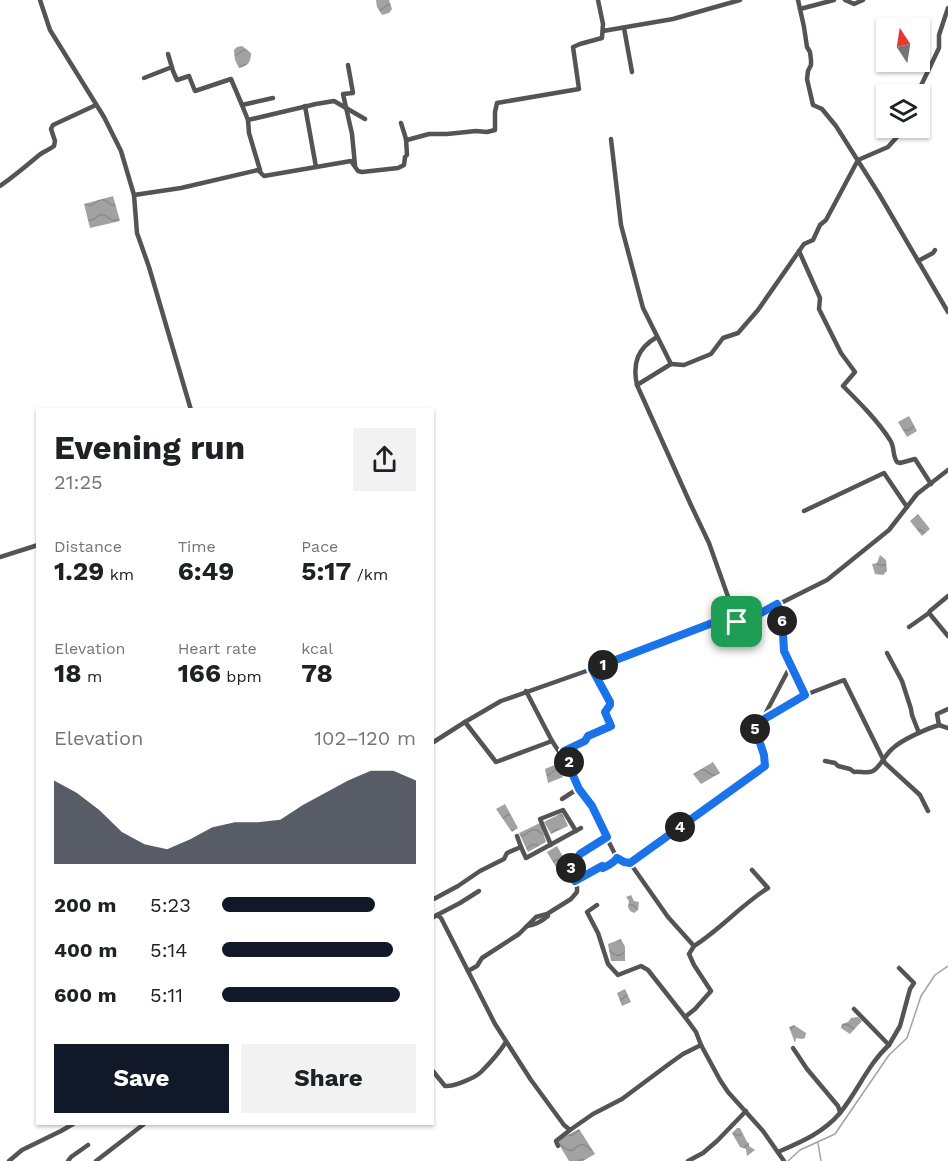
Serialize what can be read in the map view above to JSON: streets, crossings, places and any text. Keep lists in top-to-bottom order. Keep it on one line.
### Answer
{"north":"top","page":{"heading":["Evening run","21:25"],"stats":[["Distance","1.29 km"],["Time","6:49"],["Pace","5:17 /km"],["Elevation","18 m"],["Heart rate","166 bpm"],["kcal","78"]],"pins":["6","1","5","2","4","3"],"chart":["Elevation","102–120 m"],"list":[{"name":"200 m","note":"5:23"},{"name":"400 m","note":"5:14"},{"name":"600 m","note":"5:11"}],"buttons":["Save","Share"]}}
